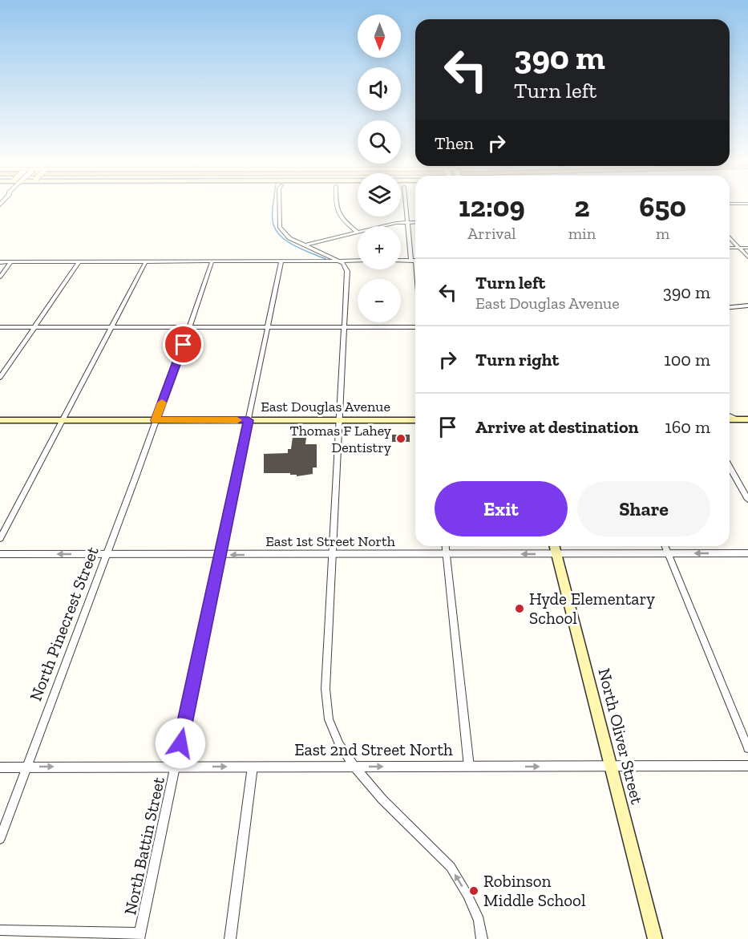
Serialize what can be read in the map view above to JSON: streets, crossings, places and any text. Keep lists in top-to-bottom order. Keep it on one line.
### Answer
{"streets":{"main road":["East Douglas Avenue","North Oliver Street"],"street":["East 1st Street North","North Pinecrest Street","East 2nd Street North","North Battin Street"]},"crossings":[["East Douglas Avenue","North Pinecrest Street"],["East Douglas Avenue","North Battin Street"],["East 1st Street North","North Pinecrest Street"],["East 1st Street North","North Oliver Street"],["East 1st Street North","North Battin Street"],["North Pinecrest Street","East 2nd Street North"],["North Oliver Street","East 2nd Street North"],["East 2nd Street North","North Battin Street"]],"one_way":["East 1st Street North","East 2nd Street North"],"places":["Thomas F Lahey Dentistry","Hyde Elementary School","Robinson Middle School"],"north":"bottom","page":{"map_buttons":["+","−"],"turn":["390 m","Turn left"],"then":"Then","eta":["12:09","Arrival","2","min","650","m"],"list":[{"name":"Turn left","note":"East Douglas Avenue","value":"390 m"},{"name":"Turn right","value":"100 m"},{"name":"Arrive at destination","value":"160 m"}],"buttons":["Exit","Share"]}}
